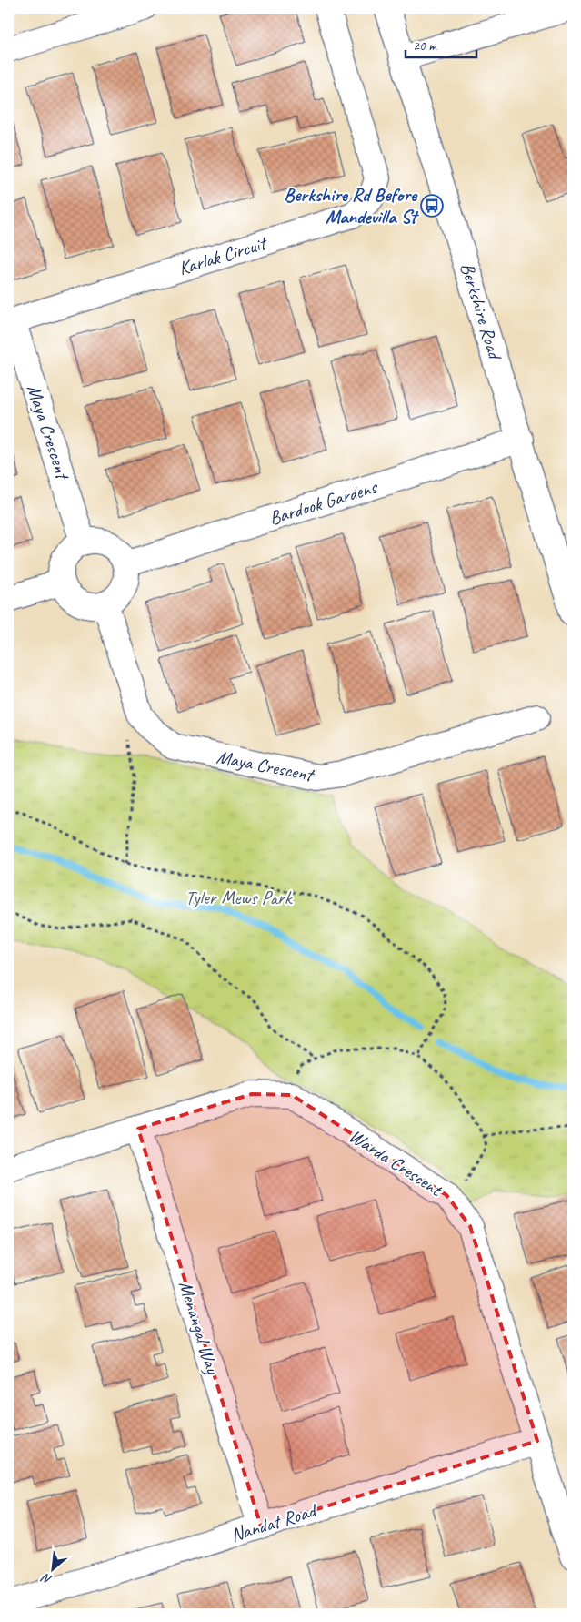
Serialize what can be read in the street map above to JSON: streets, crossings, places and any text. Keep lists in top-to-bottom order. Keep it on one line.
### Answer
{"streets":{"street":["Karlak Circuit","Berkshire Road","Maya Crescent","Bardook Gardens","Warda Crescent","Menangal Way","Nandat Road"]},"crossings":[["Karlak Circuit","Maya Crescent"],["Berkshire Road","Bardook Gardens"],["Maya Crescent","Bardook Gardens"],["Warda Crescent","Nandat Road"],["Menangal Way","Nandat Road"]],"parks":["Tyler Mews Park"],"places":{"bus stop":["Berkshire Rd Before Mandevilla St"]},"scale_bar":"20 m","north":"bottom left"}
